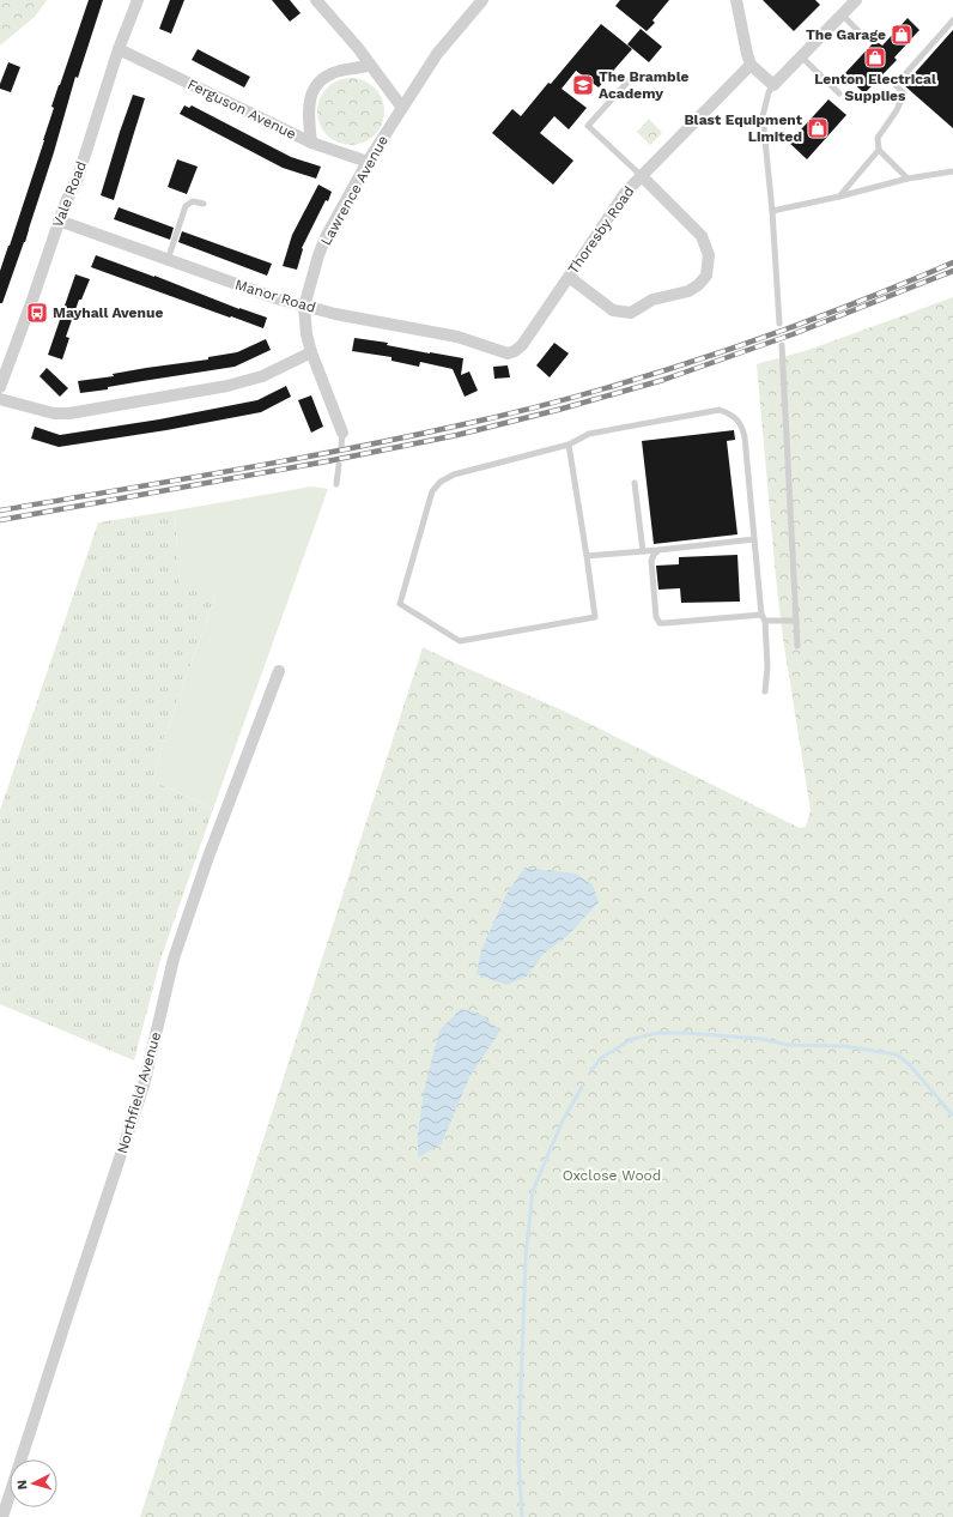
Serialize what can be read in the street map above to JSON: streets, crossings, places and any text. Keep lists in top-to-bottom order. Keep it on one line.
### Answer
{"streets":{"street":["Ferguson Avenue","Lawrence Avenue","Vale Road","Thoresby Road","Manor Road","Northfield Avenue"]},"crossings":[["Ferguson Avenue","Lawrence Avenue"],["Ferguson Avenue","Vale Road"],["Lawrence Avenue","Manor Road"],["Vale Road","Manor Road"],["Thoresby Road","Manor Road"]],"parks":["Oxclose Wood"],"places":{"shop":["The Garage","Lenton Electrical Supplies","Blast Equipment Limited"],"school or university":["The Bramble Academy"],"bus stop":["Mayhall Avenue"]},"north":"left"}
